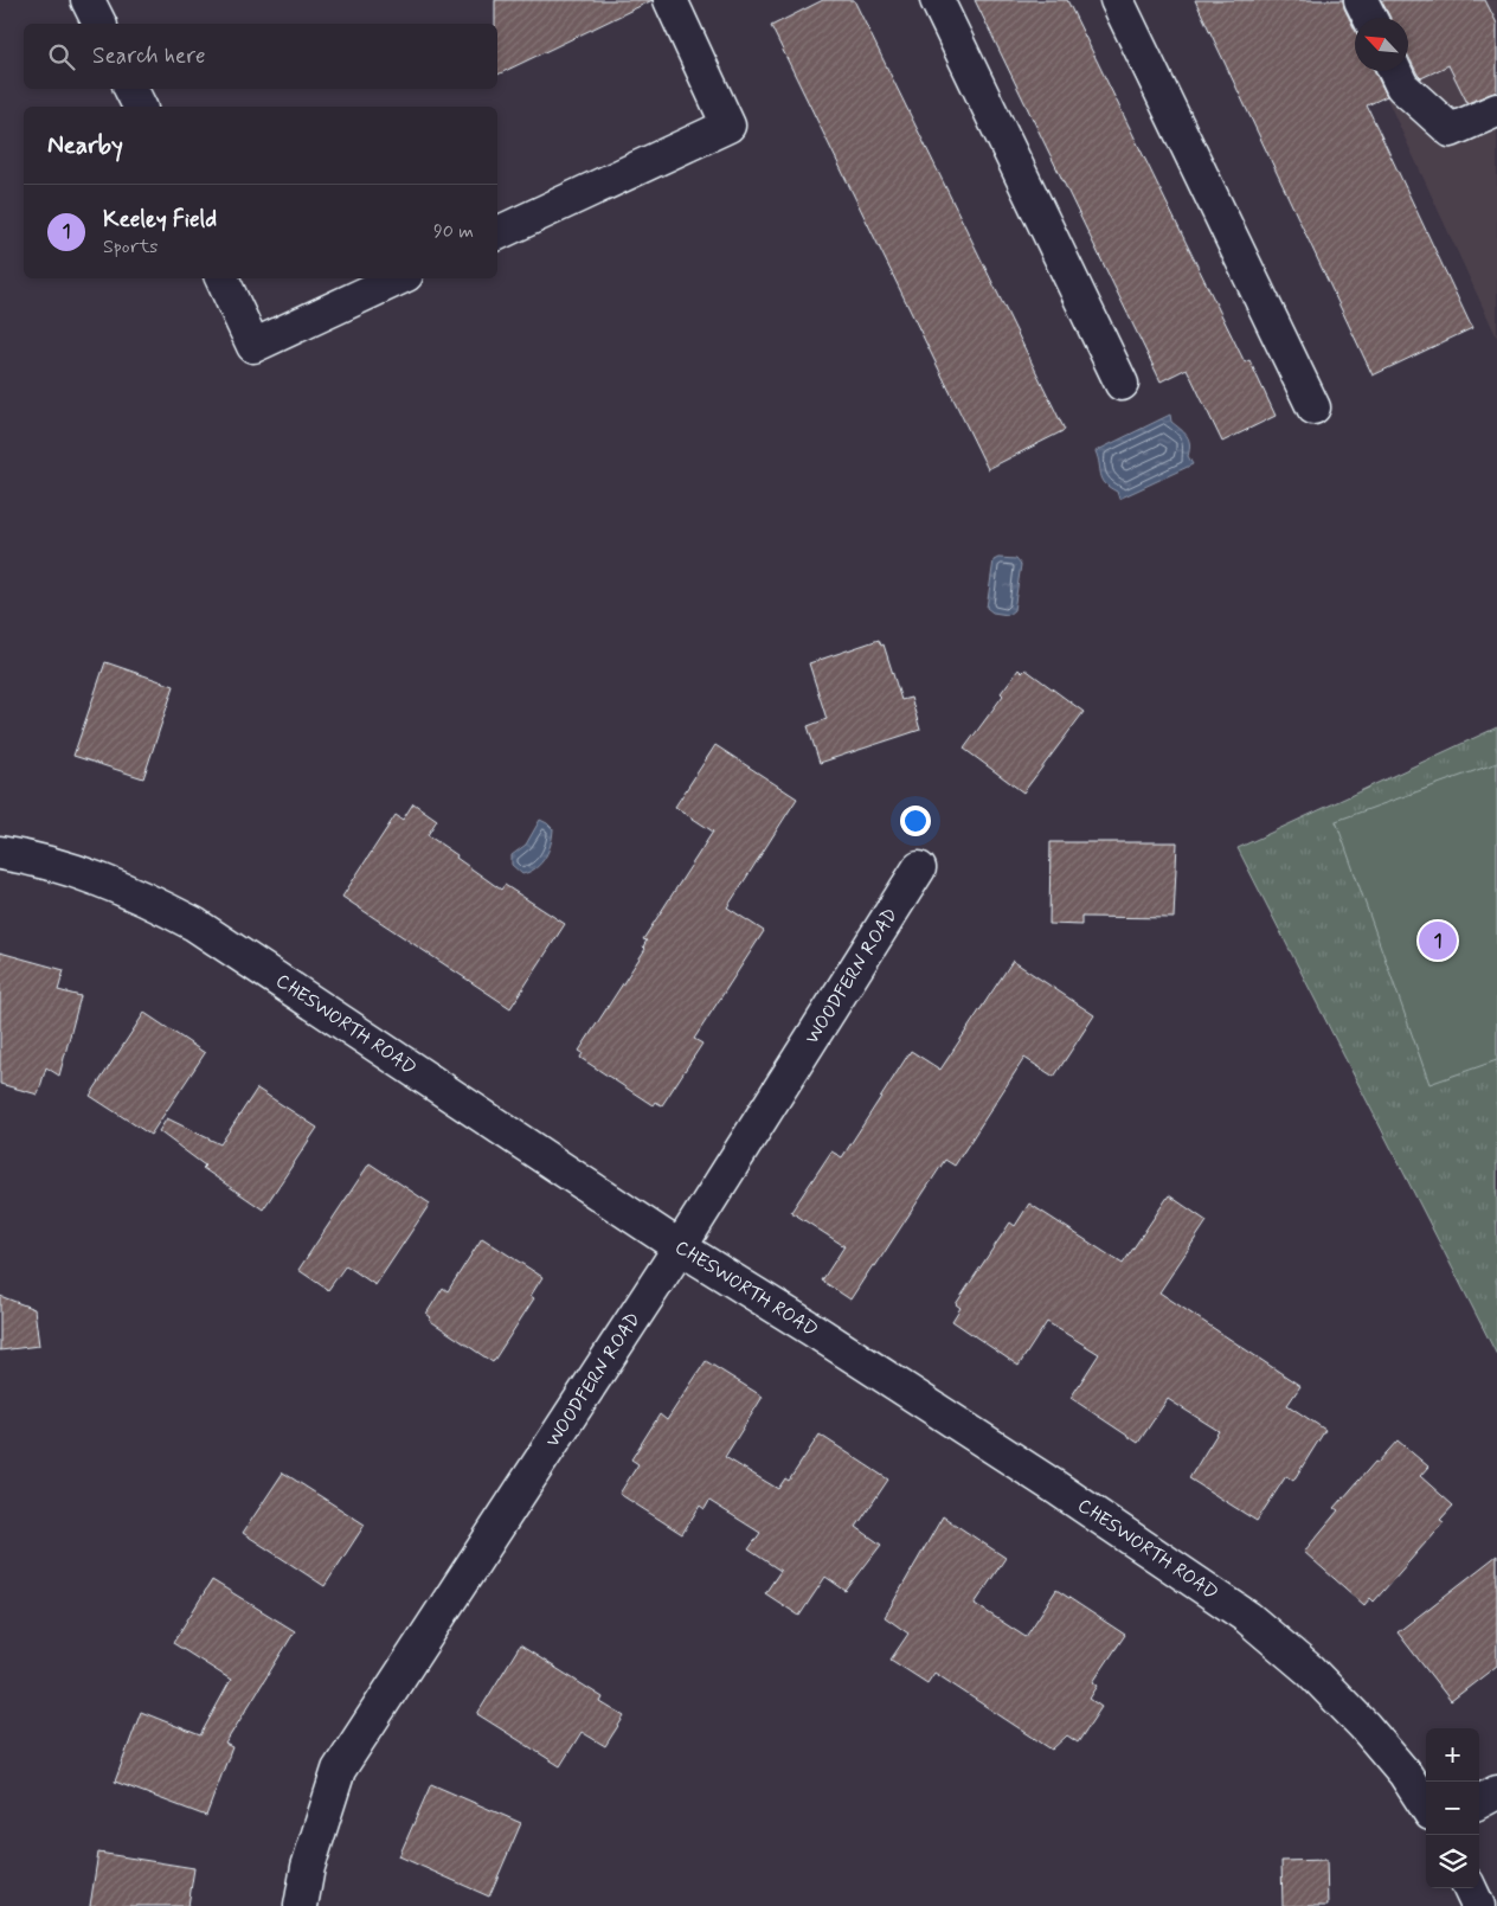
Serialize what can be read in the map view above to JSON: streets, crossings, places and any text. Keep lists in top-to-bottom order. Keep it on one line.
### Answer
{"streets":{"street":["WOODFERN ROAD","CHESWORTH ROAD"]},"crossings":[["WOODFERN ROAD","CHESWORTH ROAD"]],"north":"top left","page":{"search":"Search here","heading":"Nearby","list":[{"mark":"1","name":"Keeley Field","note":"Sports","value":"90 m"}],"pins":"1","map_buttons":["+","−"]}}
